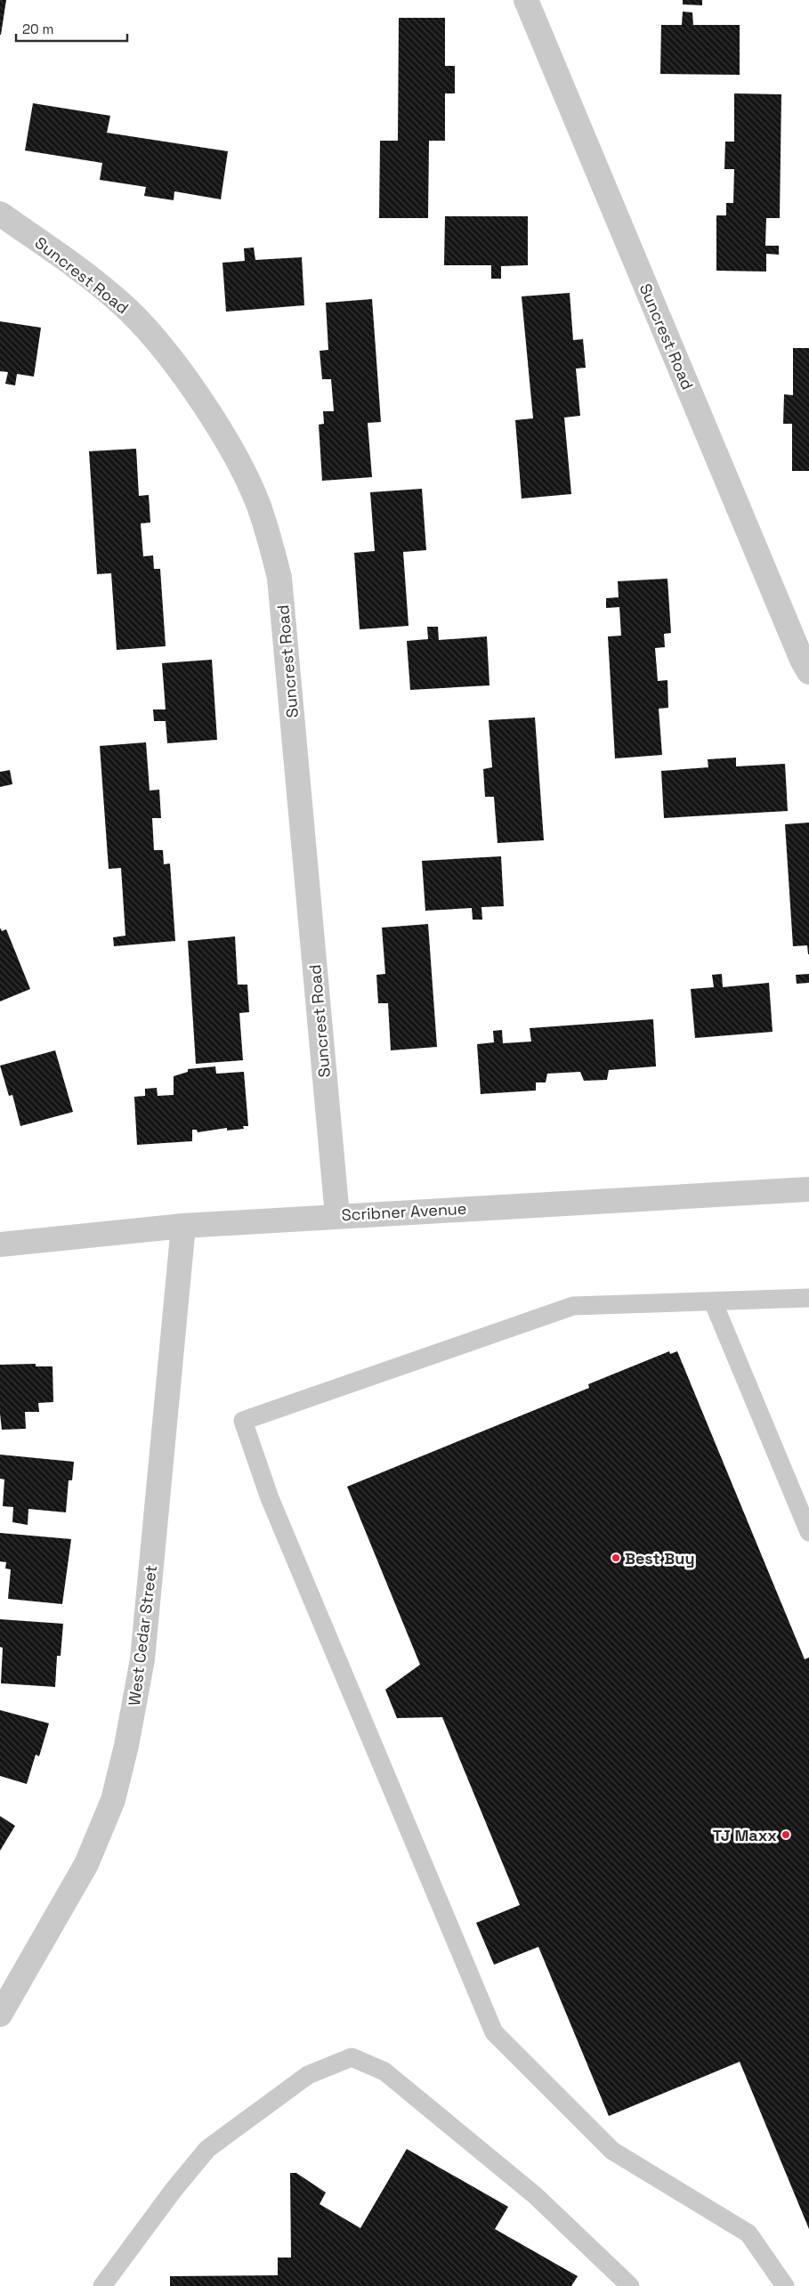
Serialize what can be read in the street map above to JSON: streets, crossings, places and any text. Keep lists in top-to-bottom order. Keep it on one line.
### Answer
{"streets":{"street":["Suncrest Road","Scribner Avenue","West Cedar Street"]},"crossings":[["Suncrest Road","Scribner Avenue"],["Scribner Avenue","West Cedar Street"]],"places":["Best Buy","TJ Maxx"],"scale_bar":"20 m"}
